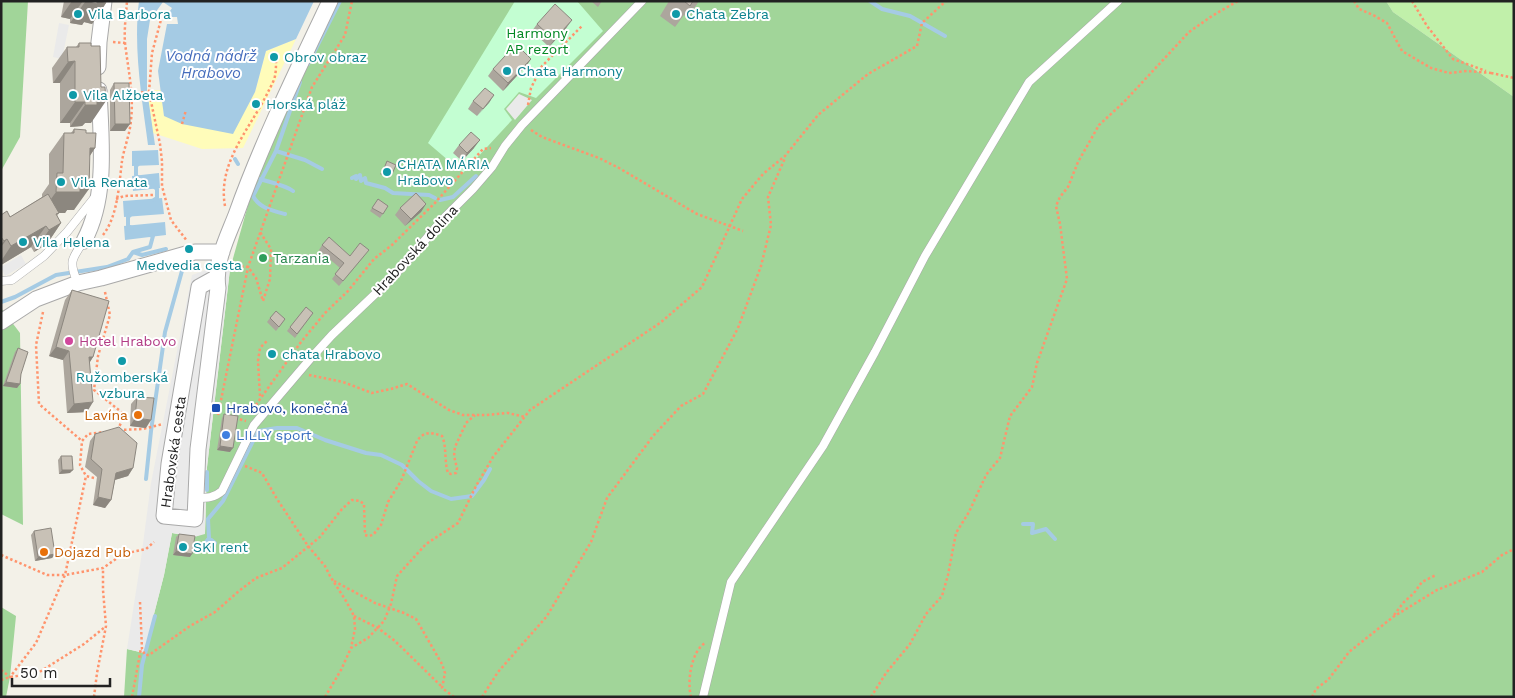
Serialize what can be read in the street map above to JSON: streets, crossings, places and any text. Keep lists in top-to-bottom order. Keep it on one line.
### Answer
{"streets":{"street":["Hrabovská cesta"],"lane":["Hrabovská dolina"]},"crossings":[["Hrabovská dolina","Hrabovská cesta"]],"water":["Vodná nádrž Hrabovo"],"parks":["Harmony AP rezort"],"places":{"other":["Vila Barbora","Chata Zebra","Obrov obraz","Chata Harmony","Vila Alžbeta","Horská pláž","CHATA MÁRIA Hrabovo","Vila Renata","Vila Helena","Medvedia cesta","Tarzania","Hotel Hrabovo","chata Hrabovo","Ružomberská vzbura","Lavína","LILLY sport","SKI rent","Dojazd Pub"],"transit":["Hrabovo, konečná"]},"scale_bar":"50 m"}
